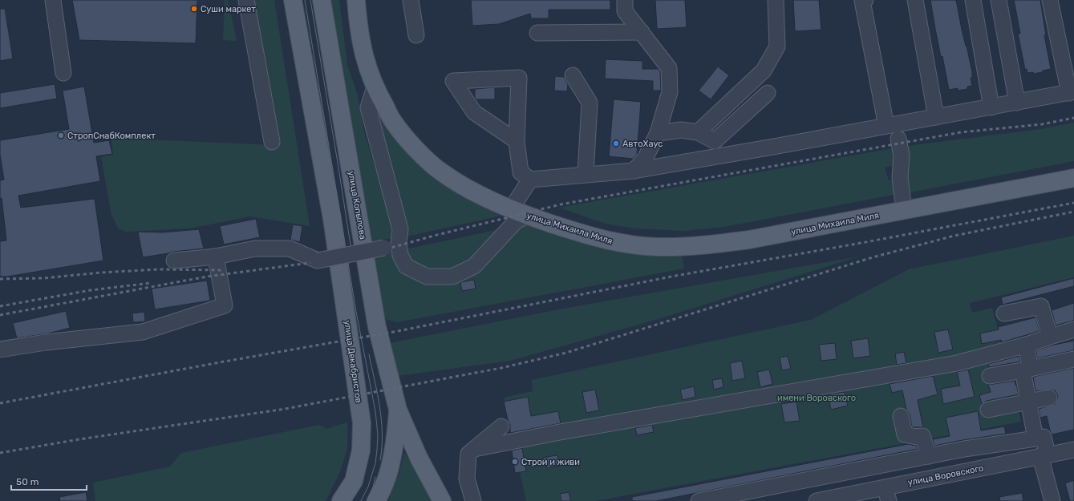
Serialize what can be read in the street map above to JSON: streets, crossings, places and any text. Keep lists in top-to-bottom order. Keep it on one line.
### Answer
{"streets":{"main road":["улица Копылова","улица Михаила Миля","улица Декабристов"],"street":["улица Воровского"]},"parks":["имени Воровского"],"places":["Суши маркет","СтропСнабКомплект","АвтоХаус","Строй и живи"],"scale_bar":"50 m"}
